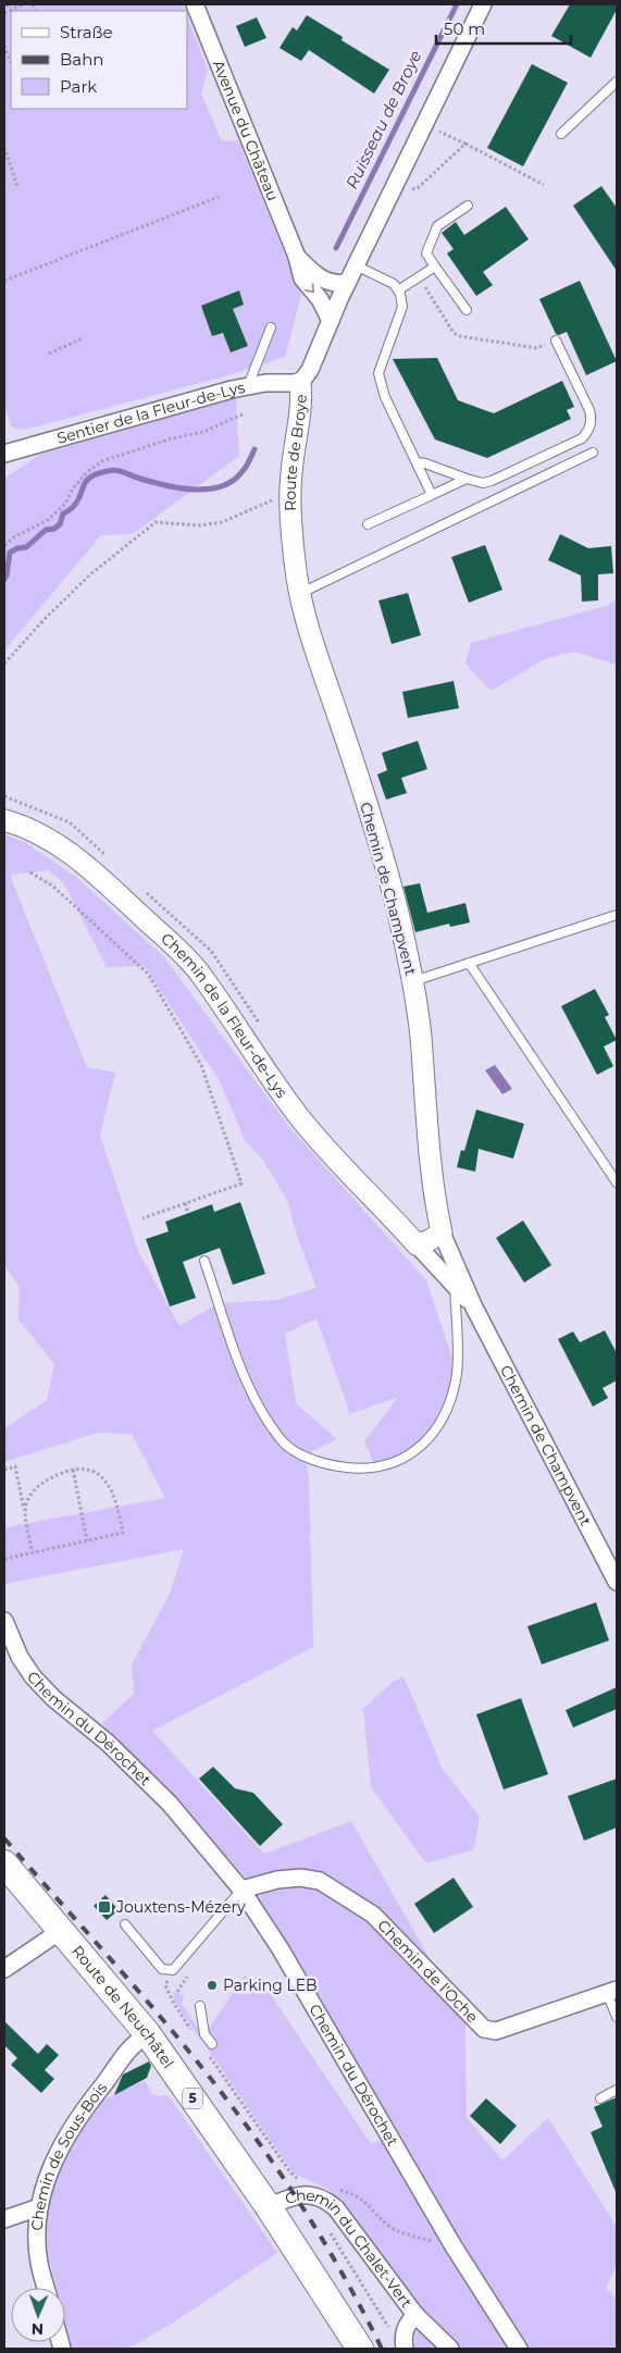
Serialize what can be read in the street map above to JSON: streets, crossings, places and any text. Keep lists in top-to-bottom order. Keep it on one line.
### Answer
{"streets":{"main road":["Route de Neuchâtel","5"],"street":["Avenue du Château","Sentier de la Fleur-de-Lys","Route de Broye","Chemin de Champvent","Chemin de la Fleur-de-Lys","Chemin du Dérochet","Chemin de l'Oche","Chemin de Sous-Bois","Chemin du Chalet-Vert"]},"crossings":[["Avenue du Château","Route de Broye"],["Sentier de la Fleur-de-Lys","Route de Broye"],["Route de Broye","Chemin de Champvent"],["Chemin de Champvent","Chemin de la Fleur-de-Lys"],["Chemin du Dérochet","Chemin de l'Oche"],["Route de Neuchâtel","Chemin de Sous-Bois"],["Route de Neuchâtel","Chemin du Chalet-Vert"]],"water":["Ruisseau de Broye"],"places":{"transit":["Jouxtens-Mézery"],"other":["Parking LEB"]},"legend":["Straße","Bahn","Park"],"scale_bar":"50 m","north":"bottom"}
